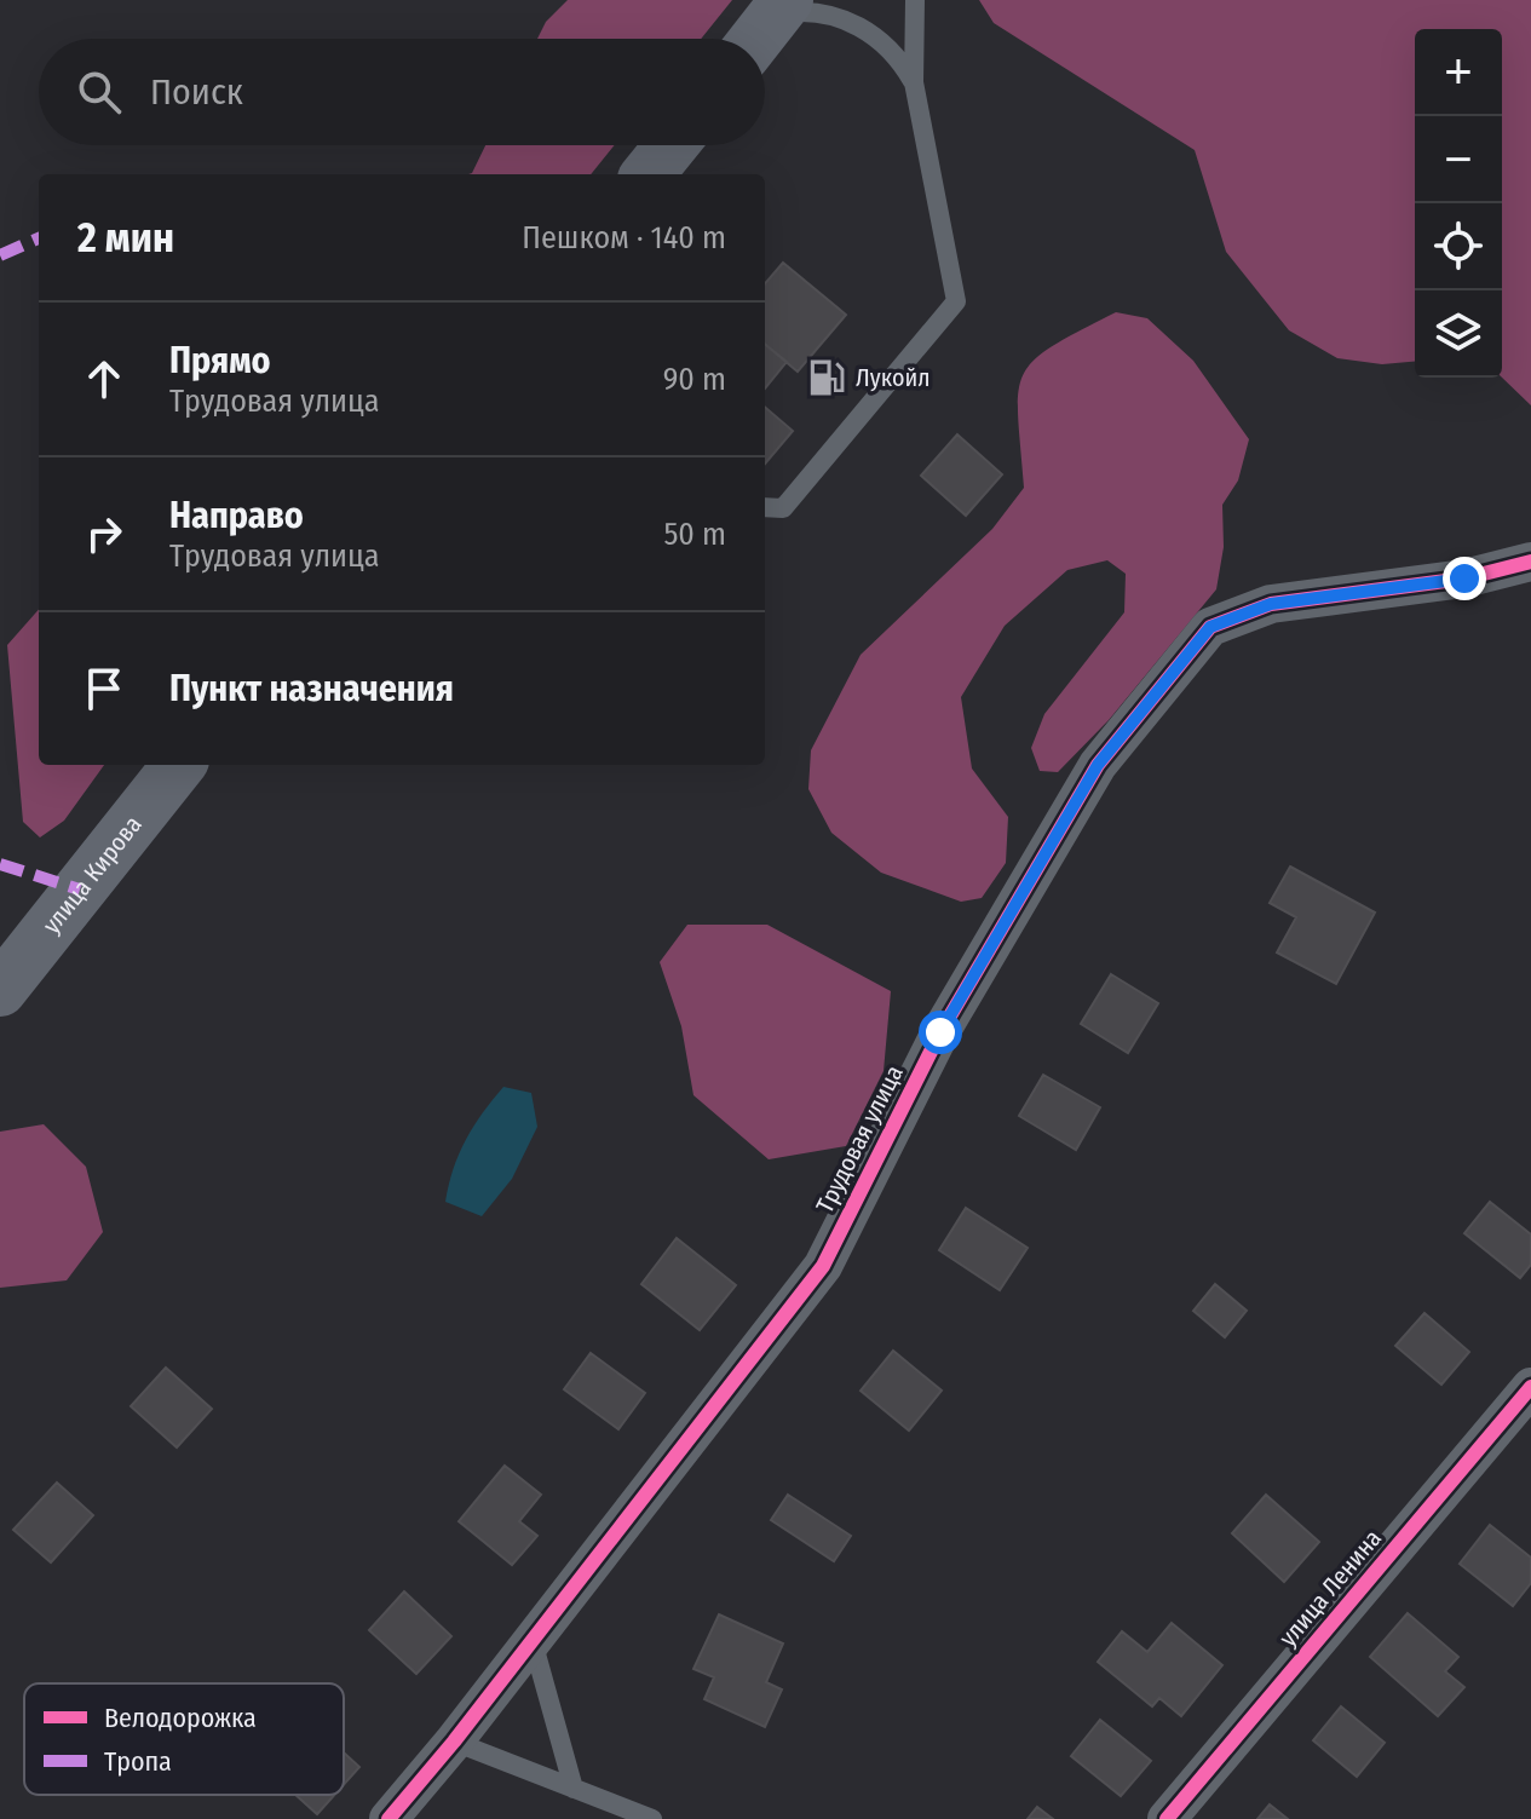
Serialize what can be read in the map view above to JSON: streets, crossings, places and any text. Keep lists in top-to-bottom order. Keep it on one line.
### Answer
{"streets":{"main road":["улица Кирова"],"street":["Трудовая улица","улица Ленина"]},"places":{"fuel station":["Лукойл"]},"legend":["Велодорожка","Тропа"],"page":{"map_buttons":["+","−"],"search":"Поиск","heading":["2 мин","Пешком · 140 m"],"list":[["Прямо","Трудовая улица","90 m"],["Направо","Трудовая улица","50 m"],"Пункт назначения"]}}
